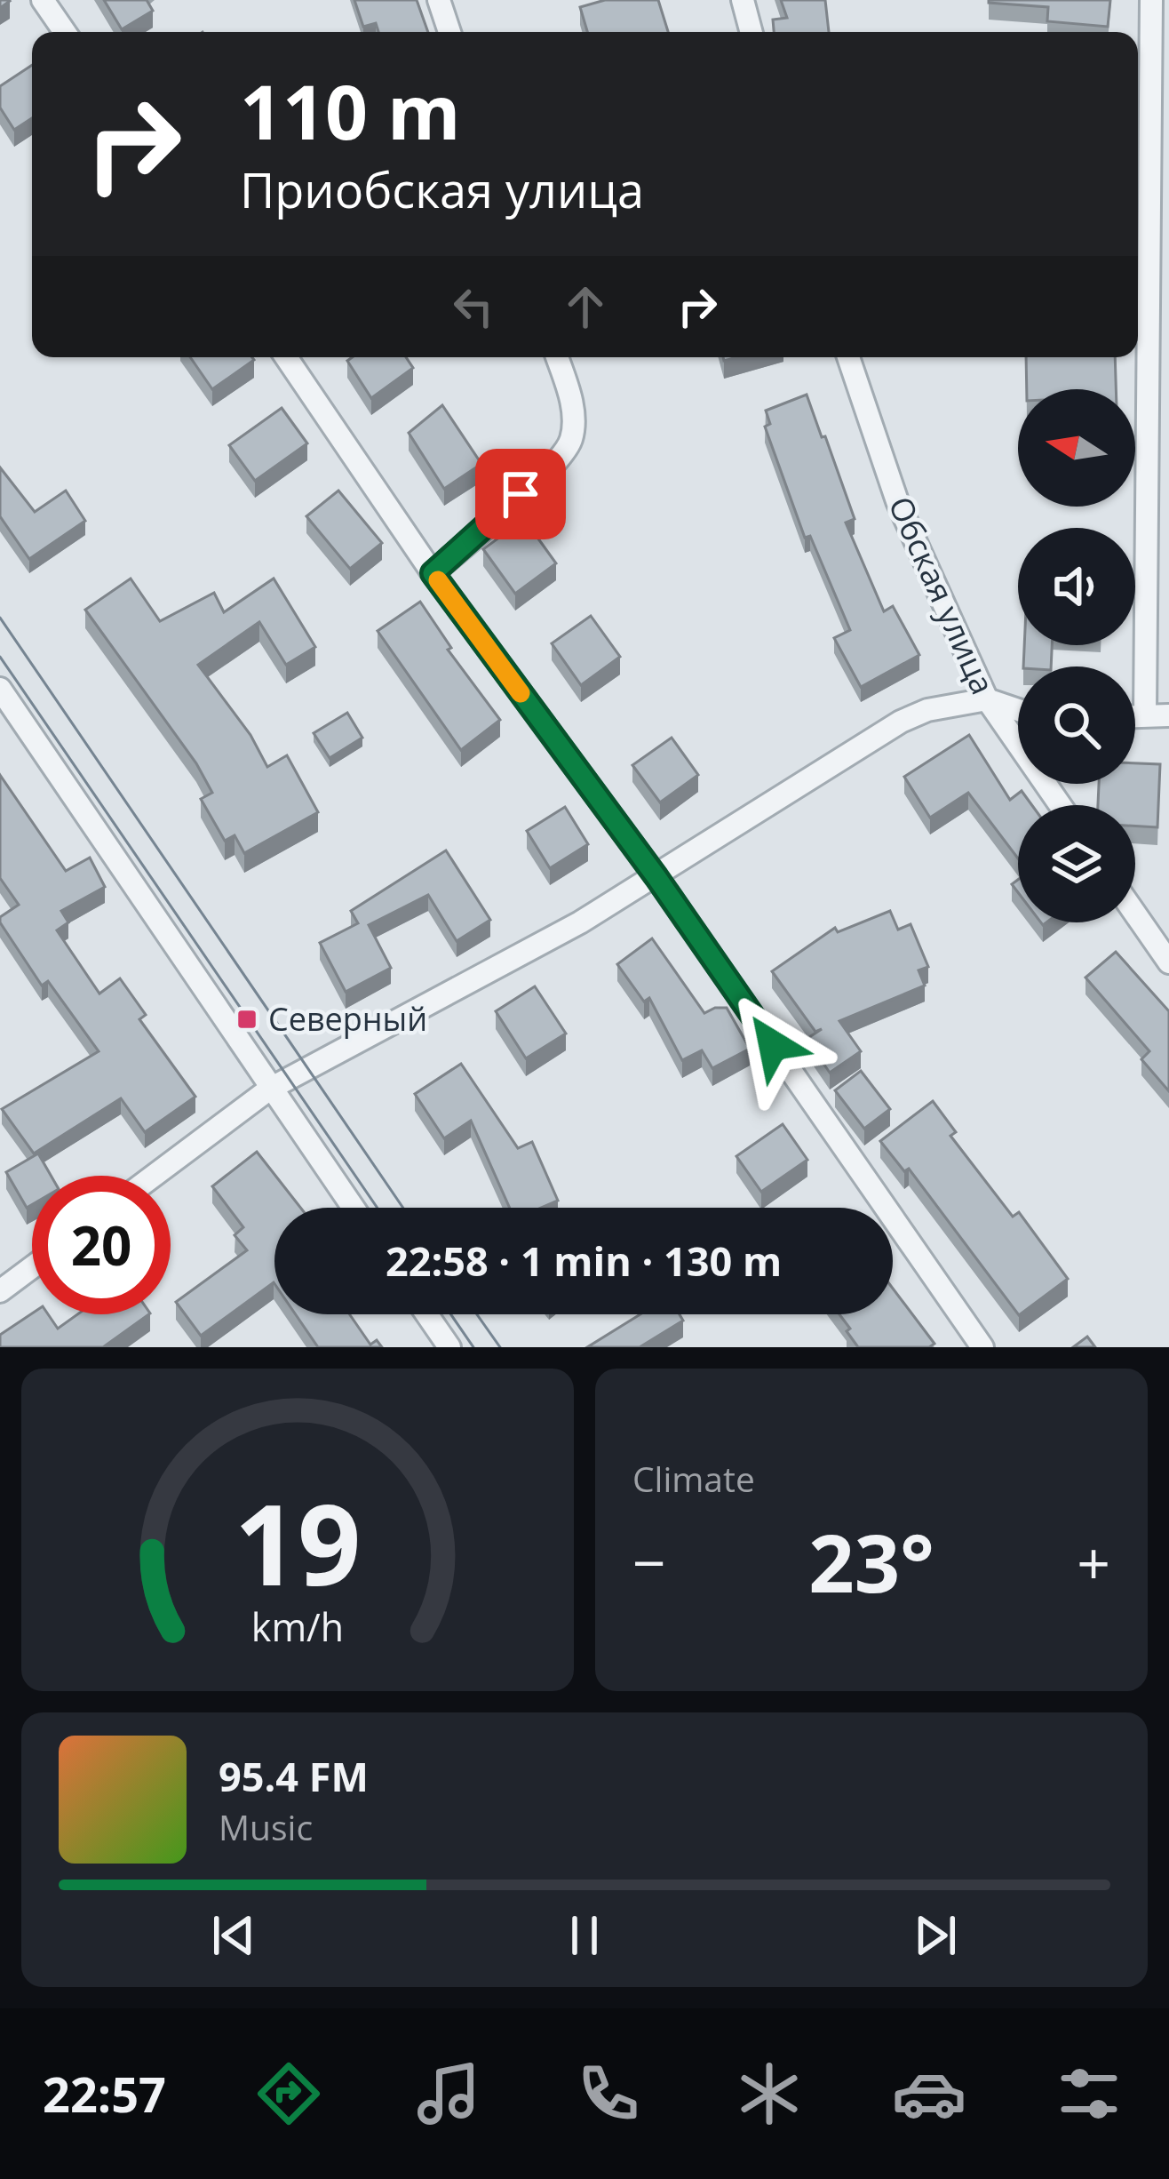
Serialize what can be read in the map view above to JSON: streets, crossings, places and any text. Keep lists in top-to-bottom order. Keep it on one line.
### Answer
{"streets":{"lane":["Обская улица"]},"places":{"transit":["Северный"]},"north":"left","page":{"turn":["110 m","Приобская улица"],"limit":"20","trip":"22:58 · 1 min · 130 m","tile":"Climate","heat":["−","23°","+"],"song":["95.4 FM","Music"],"tabs":"22:57","gauge":["19","km/h"]}}
